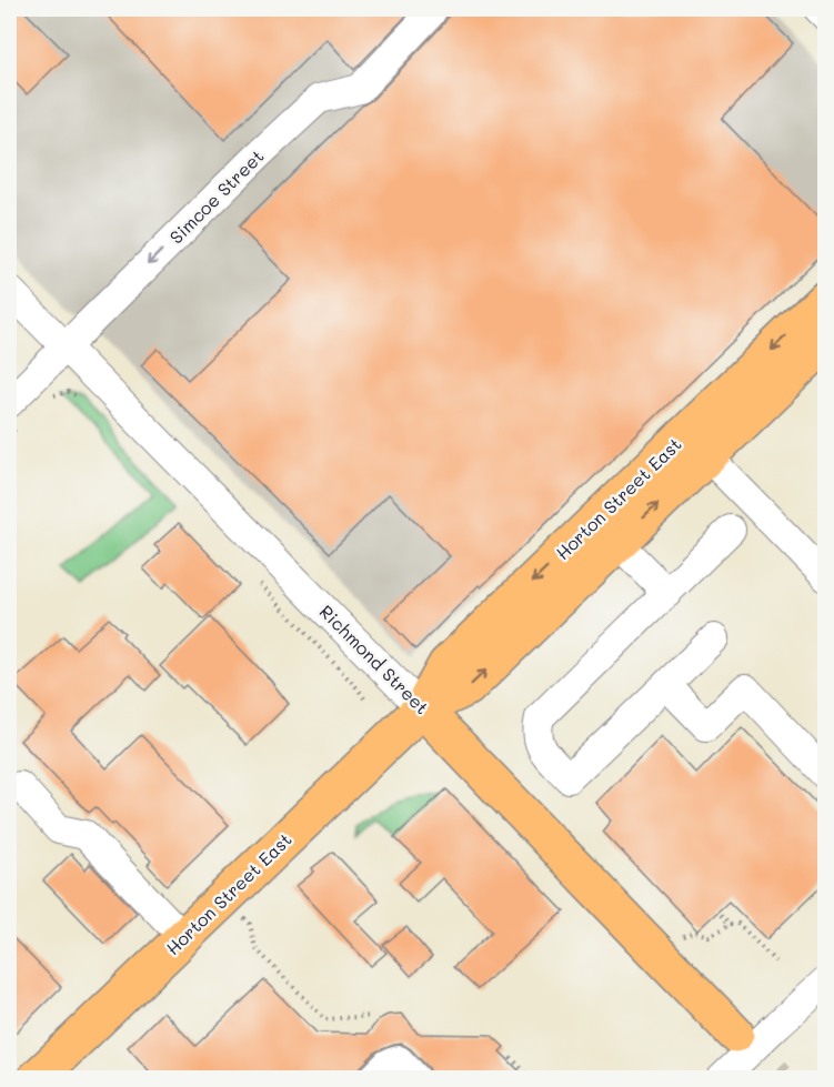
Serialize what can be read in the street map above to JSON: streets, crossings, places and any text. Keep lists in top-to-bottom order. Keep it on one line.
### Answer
{"streets":{"main road":["Horton Street East","Richmond Street"],"street":["Simcoe Street"]},"crossings":[["Simcoe Street","Richmond Street"],["Horton Street East","Richmond Street"]],"one_way":["Simcoe Street"]}
